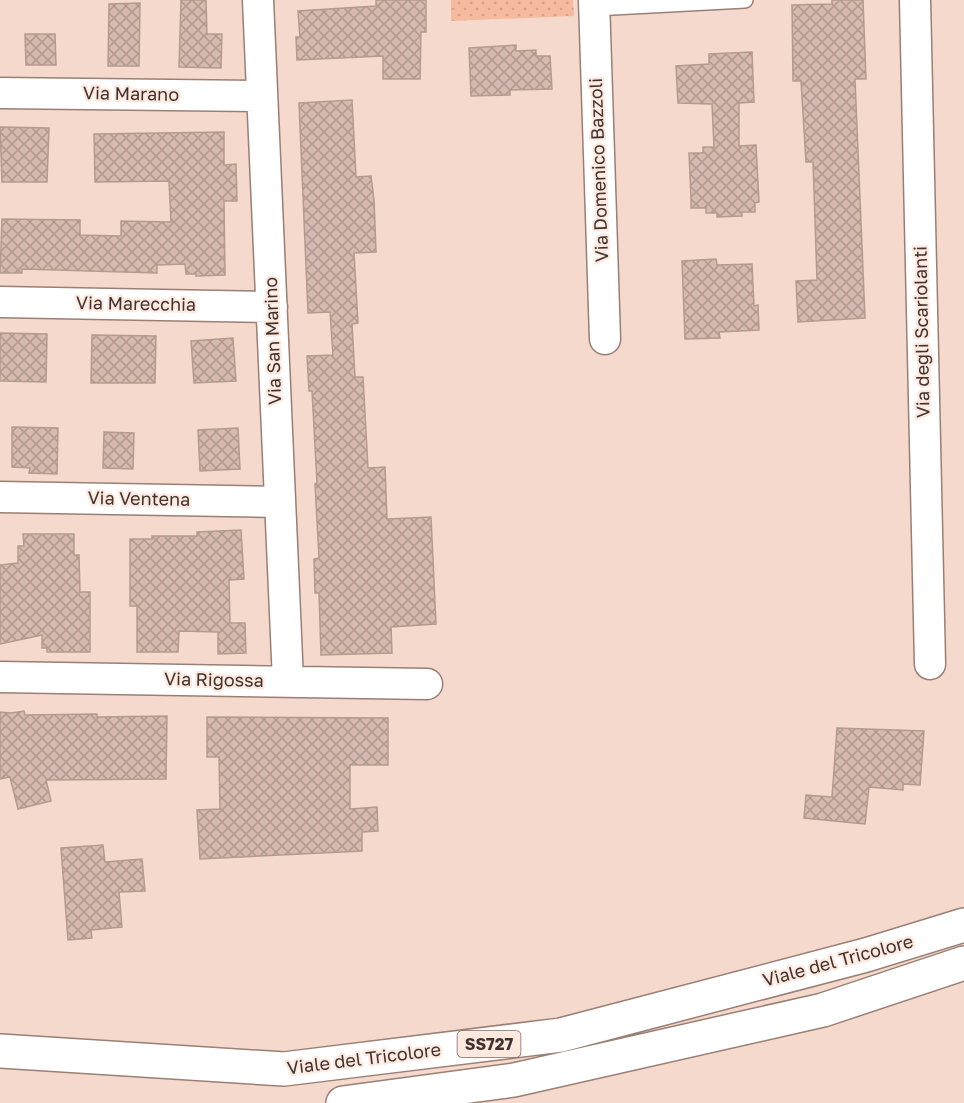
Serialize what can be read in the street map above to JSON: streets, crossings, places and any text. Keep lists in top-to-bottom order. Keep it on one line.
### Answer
{"streets":{"highway":["Viale del Tricolore","SS727"],"street":["Via Marano","Via Domenico Bazzoli","Via Marecchia","Via degli Scariolanti","Via San Marino","Via Ventena","Via Rigossa"]},"crossings":[["Via Marano","Via San Marino"],["Via Marecchia","Via San Marino"],["Via San Marino","Via Ventena"],["Via San Marino","Via Rigossa"]]}
